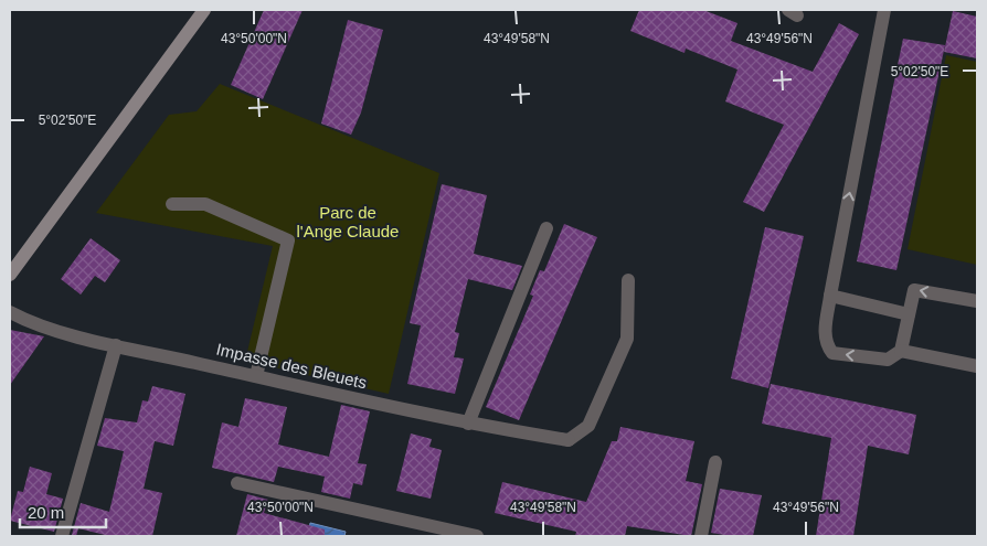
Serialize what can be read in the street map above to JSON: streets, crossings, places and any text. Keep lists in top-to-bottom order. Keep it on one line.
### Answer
{"streets":{"street":["Impasse des Bleuets"]},"parks":["Parc de l'Ange Claude"],"scale_bar":"20 m","coordinates":["43°50'00\"N","43°49'58\"N","43°49'56\"N","5°02'50\"E"]}
